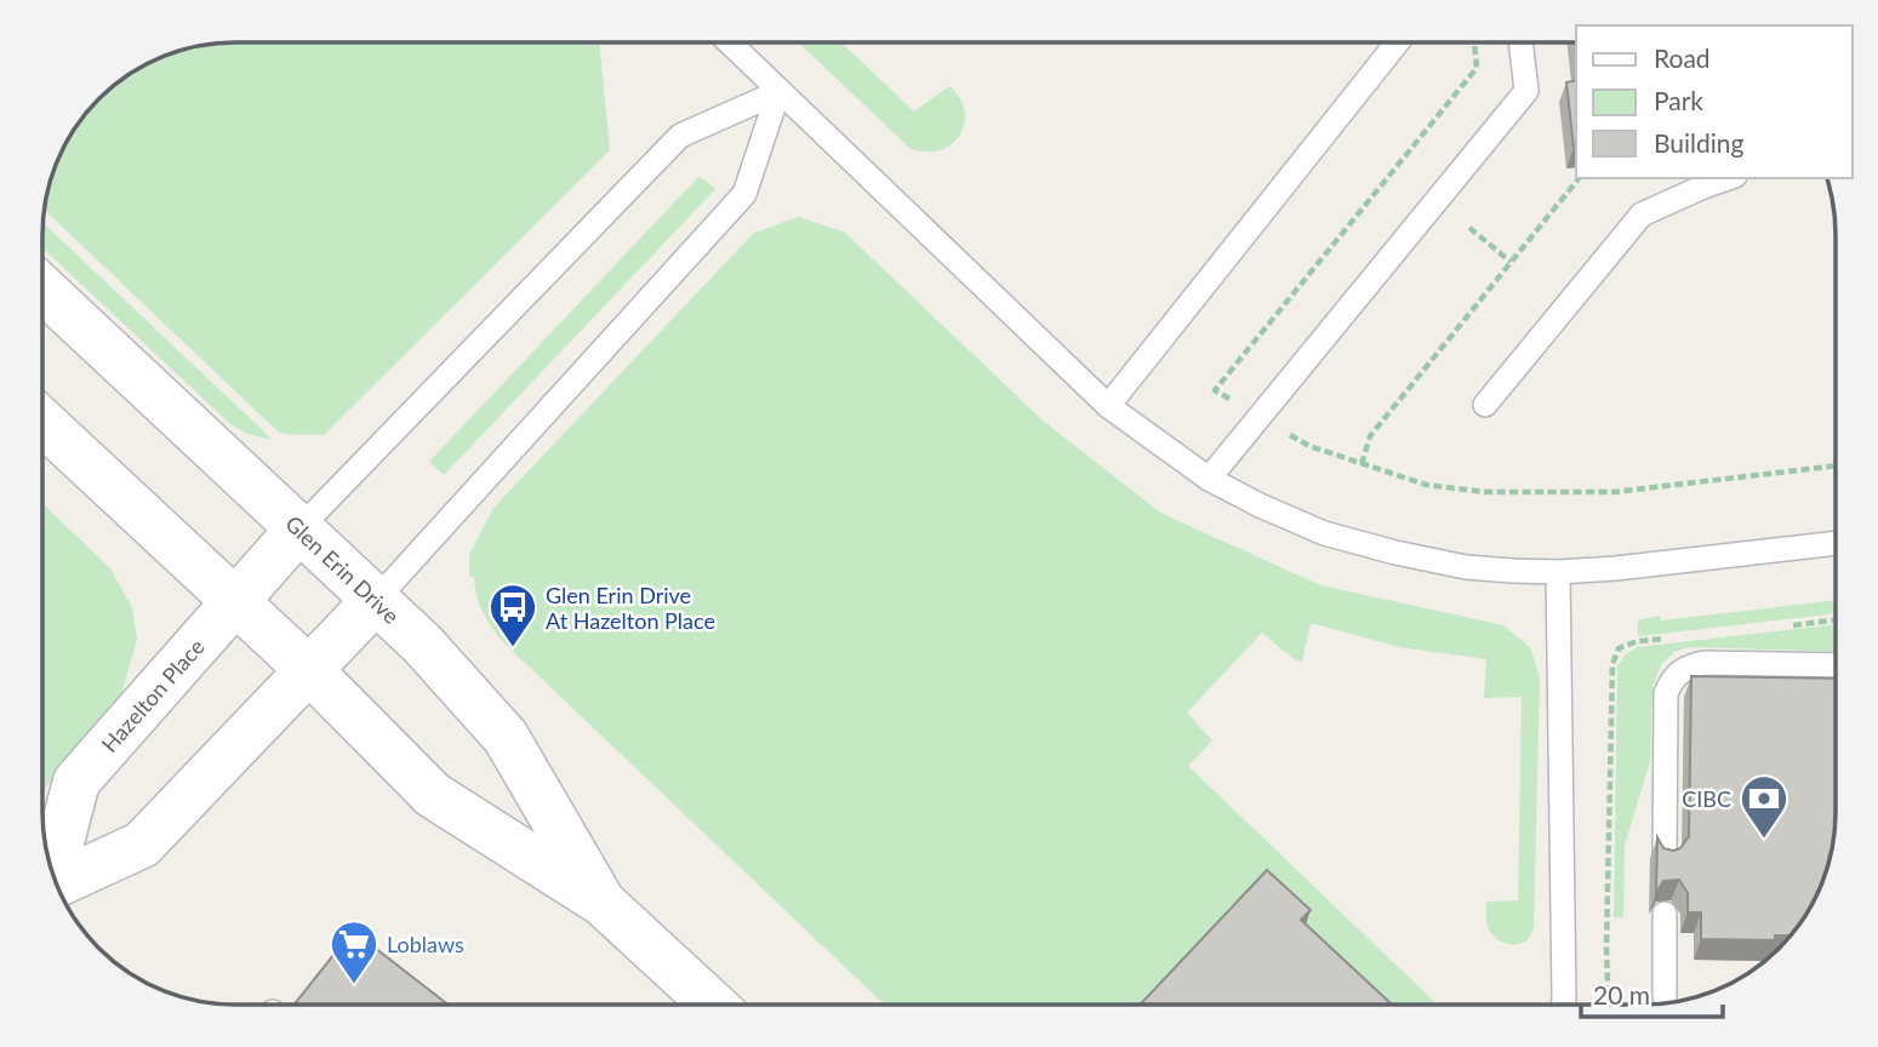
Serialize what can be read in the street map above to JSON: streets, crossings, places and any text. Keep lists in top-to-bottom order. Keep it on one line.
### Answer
{"streets":{"street":["Glen Erin Drive","Hazelton Place"]},"crossings":[["Glen Erin Drive","Hazelton Place"]],"places":{"bus stop":["Glen Erin Drive At Hazelton Place"],"bank":["CIBC"],"supermarket":["Loblaws"]},"legend":["Road","Park","Building"],"scale_bar":"20 m"}
